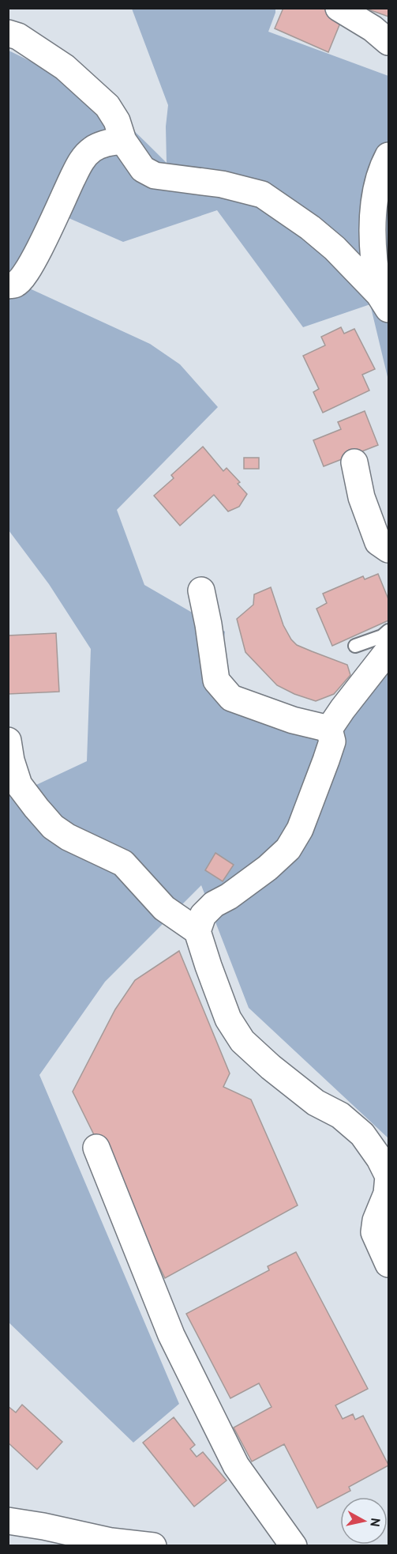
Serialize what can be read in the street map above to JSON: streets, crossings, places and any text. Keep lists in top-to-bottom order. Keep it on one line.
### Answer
{"north":"right"}
